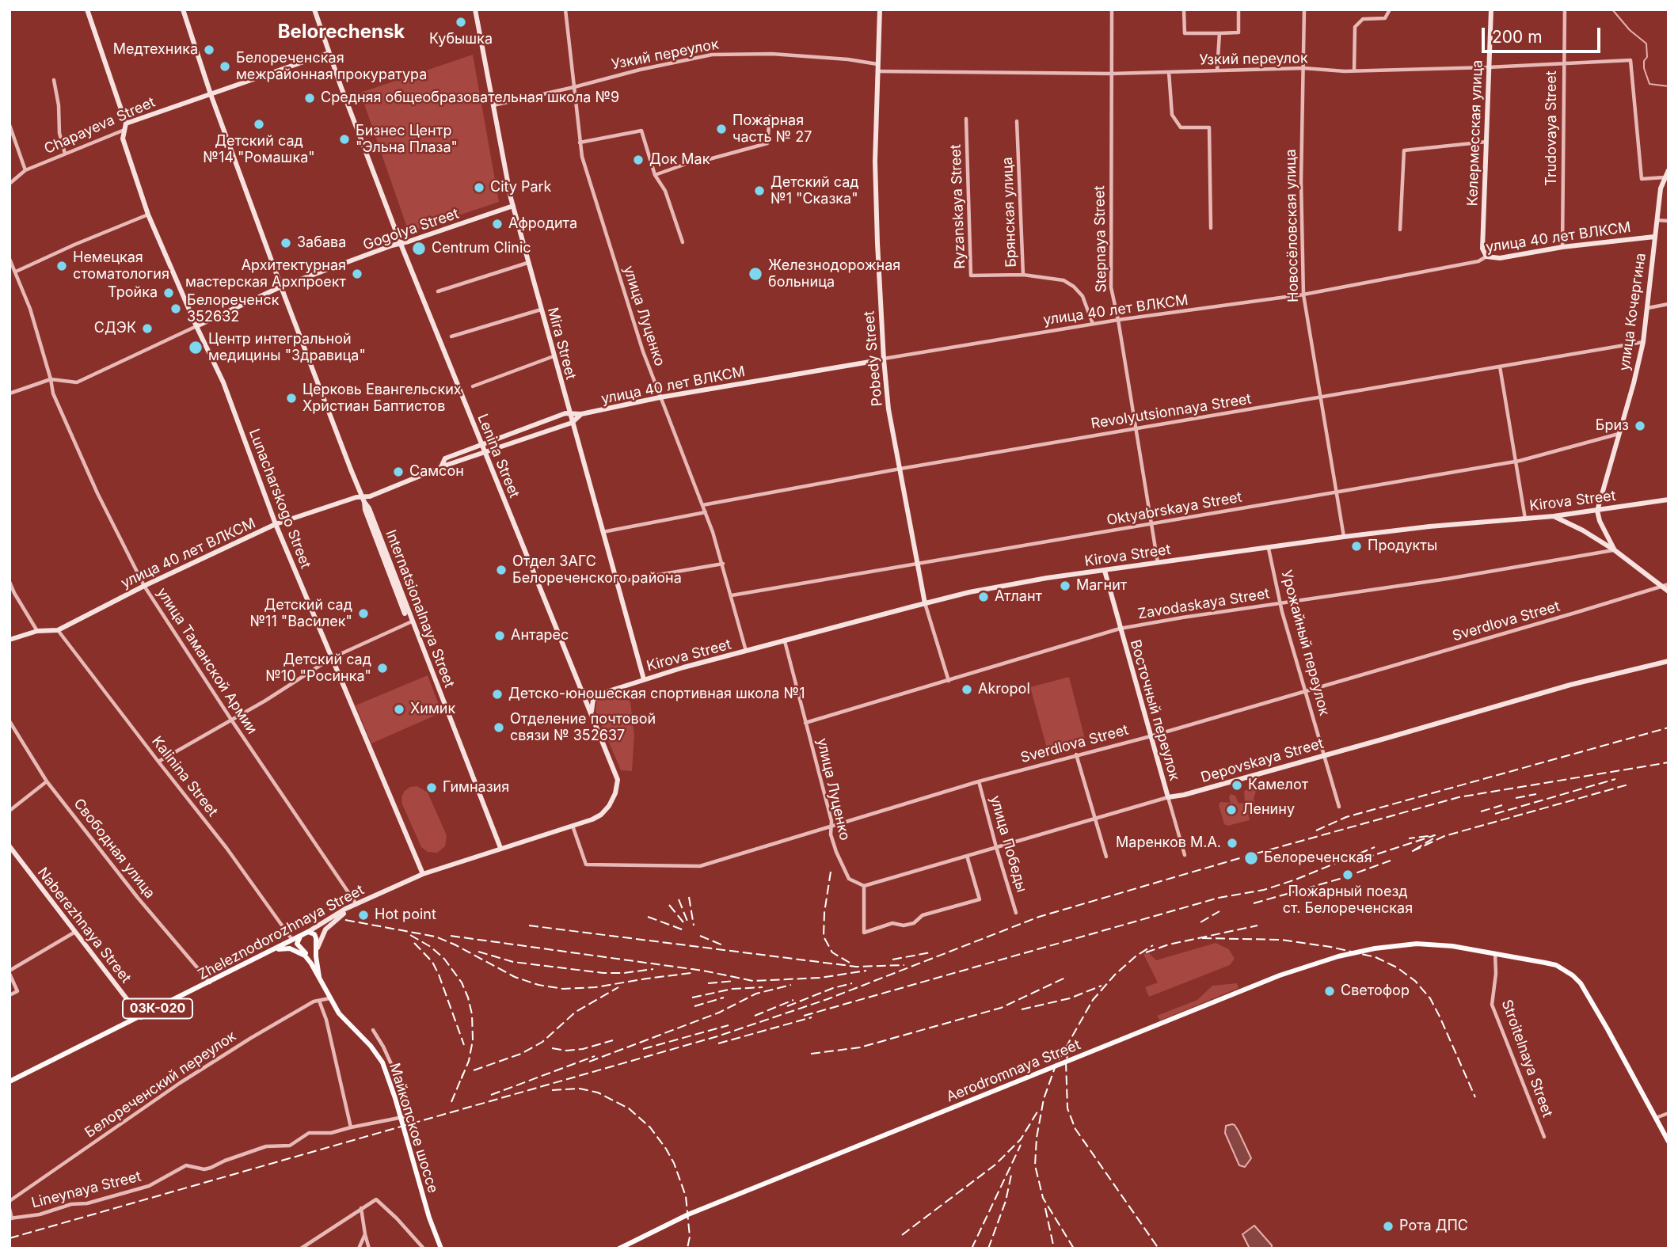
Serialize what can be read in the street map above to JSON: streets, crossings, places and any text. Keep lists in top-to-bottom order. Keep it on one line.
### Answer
{"streets":{"main road":["Zheleznodorozhnaya Street","03К-020","Aerodromnaya Street","Майкопское шоссе"],"street":["Узкий переулок","Chapayeva Street","Trudovaya Street","Келермесская улица","Ryzanskaya Street","Брянская улица","Новосёловская улица","Gogolya Street","улица 40 лет ВЛКСМ","Stepnaya Street","улица Кочергина","улица Луценко","Mira Street","Pobedy Street","Revolyutsionnaya Street","Lenina Street","Lunacharskogo Street","Kirova Street","Oktyabrskaya Street","Zavodaskaya Street","Internatsionalnaya Street","Sverdlova Street","Урожайный переулок","улица Таманской Армии","Восточный переулок","Depovskaya Street","Kalinina Street","улица Победы","Свободная улица","Naberezhnaya Street","Stroitelnaya Street","Белореченский переулок","Lineynaya Street"]},"crossings":[["Узкий переулок","Trudovaya Street"],["Узкий переулок","Келермесская улица"],["Узкий переулок","Новосёловская улица"],["Узкий переулок","Stepnaya Street"],["Узкий переулок","улица Кочергина"],["Узкий переулок","улица Луценко"],["Узкий переулок","Mira Street"],["Узкий переулок","Pobedy Street"],["Chapayeva Street","Lenina Street"],["Chapayeva Street","Lunacharskogo Street"],["Chapayeva Street","Internatsionalnaya Street"],["Trudovaya Street","улица 40 лет ВЛКСМ"],["Келермесская улица","улица 40 лет ВЛКСМ"],["Ryzanskaya Street","Брянская улица"],["Брянская улица","улица 40 лет ВЛКСМ"],["Новосёловская улица","улица 40 лет ВЛКСМ"],["Новосёловская улица","Revolyutsionnaya Street"],["Новосёловская улица","Kirova Street"],["Новосёловская улица","Oktyabrskaya Street"],["Gogolya Street","Mira Street"],["Gogolya Street","Lenina Street"],["Gogolya Street","Lunacharskogo Street"],["Gogolya Street","Internatsionalnaya Street"],["Gogolya Street","улица Таманской Армии"],["улица 40 лет ВЛКСМ","Stepnaya Street"],["улица 40 лет ВЛКСМ","улица Кочергина"],["улица 40 лет ВЛКСМ","улица Луценко"],["улица 40 лет ВЛКСМ","Mira Street"],["улица 40 лет ВЛКСМ","Pobedy Street"],["улица 40 лет ВЛКСМ","Lenina Street"],["улица 40 лет ВЛКСМ","Lunacharskogo Street"],["улица 40 лет ВЛКСМ","Internatsionalnaya Street"],["улица 40 лет ВЛКСМ","улица Таманской Армии"],["улица 40 лет ВЛКСМ","Kalinina Street"],["Stepnaya Street","Revolyutsionnaya Street"],["Stepnaya Street","Kirova Street"],["Stepnaya Street","Oktyabrskaya Street"],["улица Кочергина","Revolyutsionnaya Street"],["улица Кочергина","Kirova Street"],["улица Кочергина","Oktyabrskaya Street"],["улица Луценко","Revolyutsionnaya Street"],["улица Луценко","Kirova Street"],["улица Луценко","Oktyabrskaya Street"],["улица Луценко","Zavodaskaya Street"],["улица Луценко","Sverdlova Street"],["улица Луценко","Depovskaya Street"],["Mira Street","Kirova Street"],["Pobedy Street","Revolyutsionnaya Street"],["Pobedy Street","Kirova Street"],["Pobedy Street","Oktyabrskaya Street"],["Lenina Street","Sverdlova Street"],["Lenina Street","Zheleznodorozhnaya Street"],["Lunacharskogo Street","Zheleznodorozhnaya Street"],["Kirova Street","Урожайный переулок"],["Kirova Street","Восточный переулок"],["Zavodaskaya Street","Урожайный переулок"],["Zavodaskaya Street","Восточный переулок"],["Internatsionalnaya Street","Zheleznodorozhnaya Street"],["Sverdlova Street","Урожайный переулок"],["Sverdlova Street","Восточный переулок"],["Sverdlova Street","улица Победы"],["Sverdlova Street","Zheleznodorozhnaya Street"],["Урожайный переулок","Depovskaya Street"],["улица Таманской Армии","Zheleznodorozhnaya Street"],["Восточный переулок","Depovskaya Street"],["Depovskaya Street","улица Победы"],["Kalinina Street","Zheleznodorozhnaya Street"],["Свободная улица","Zheleznodorozhnaya Street"],["Naberezhnaya Street","Zheleznodorozhnaya Street"],["Zheleznodorozhnaya Street","Майкопское шоссе"],["Stroitelnaya Street","Aerodromnaya Street"],["Белореченский переулок","Майкопское шоссе"]],"districts":["Belorechensk"],"places":["Кубышка","Медтехника","Белореченская межрайонная прокуратура","Средняя общеобразовательная школа №9","Детский сад №14 \"Ромашка\"","Пожарная часть № 27","Бизнес Центр \"Эльна Плаза\"","Док Мак","City Park","Детский сад №1 \"Сказка\"","Афродита","Забава","Centrum Clinic","Немецкая стоматология","Архитектурная мастерская Архпроект","Железнодорожная больница","Тройка","Белореченск 352632","СДЭК","Центр интегральной медицины \"Здравица\"","Церковь Евангельских Христиан Баптистов","Бриз","Самсон","Продукты","Отдел ЗАГС Белореченского района","Магнит","Атлант","Детский сад №11 \"Василек\"","Антарес","Детский сад №10 \"Росинка\"","Akropol","Детско-юношеская спортивная школа №1","Химик","Отделение почтовой связи № 352637","Камелот","Гимназия","Ленину","Маренков М.А.","Белореченская","Пожарный поезд ст. Белореченская","Hot point","Светофор","Рота ДПС"],"scale_bar":"200 m"}
